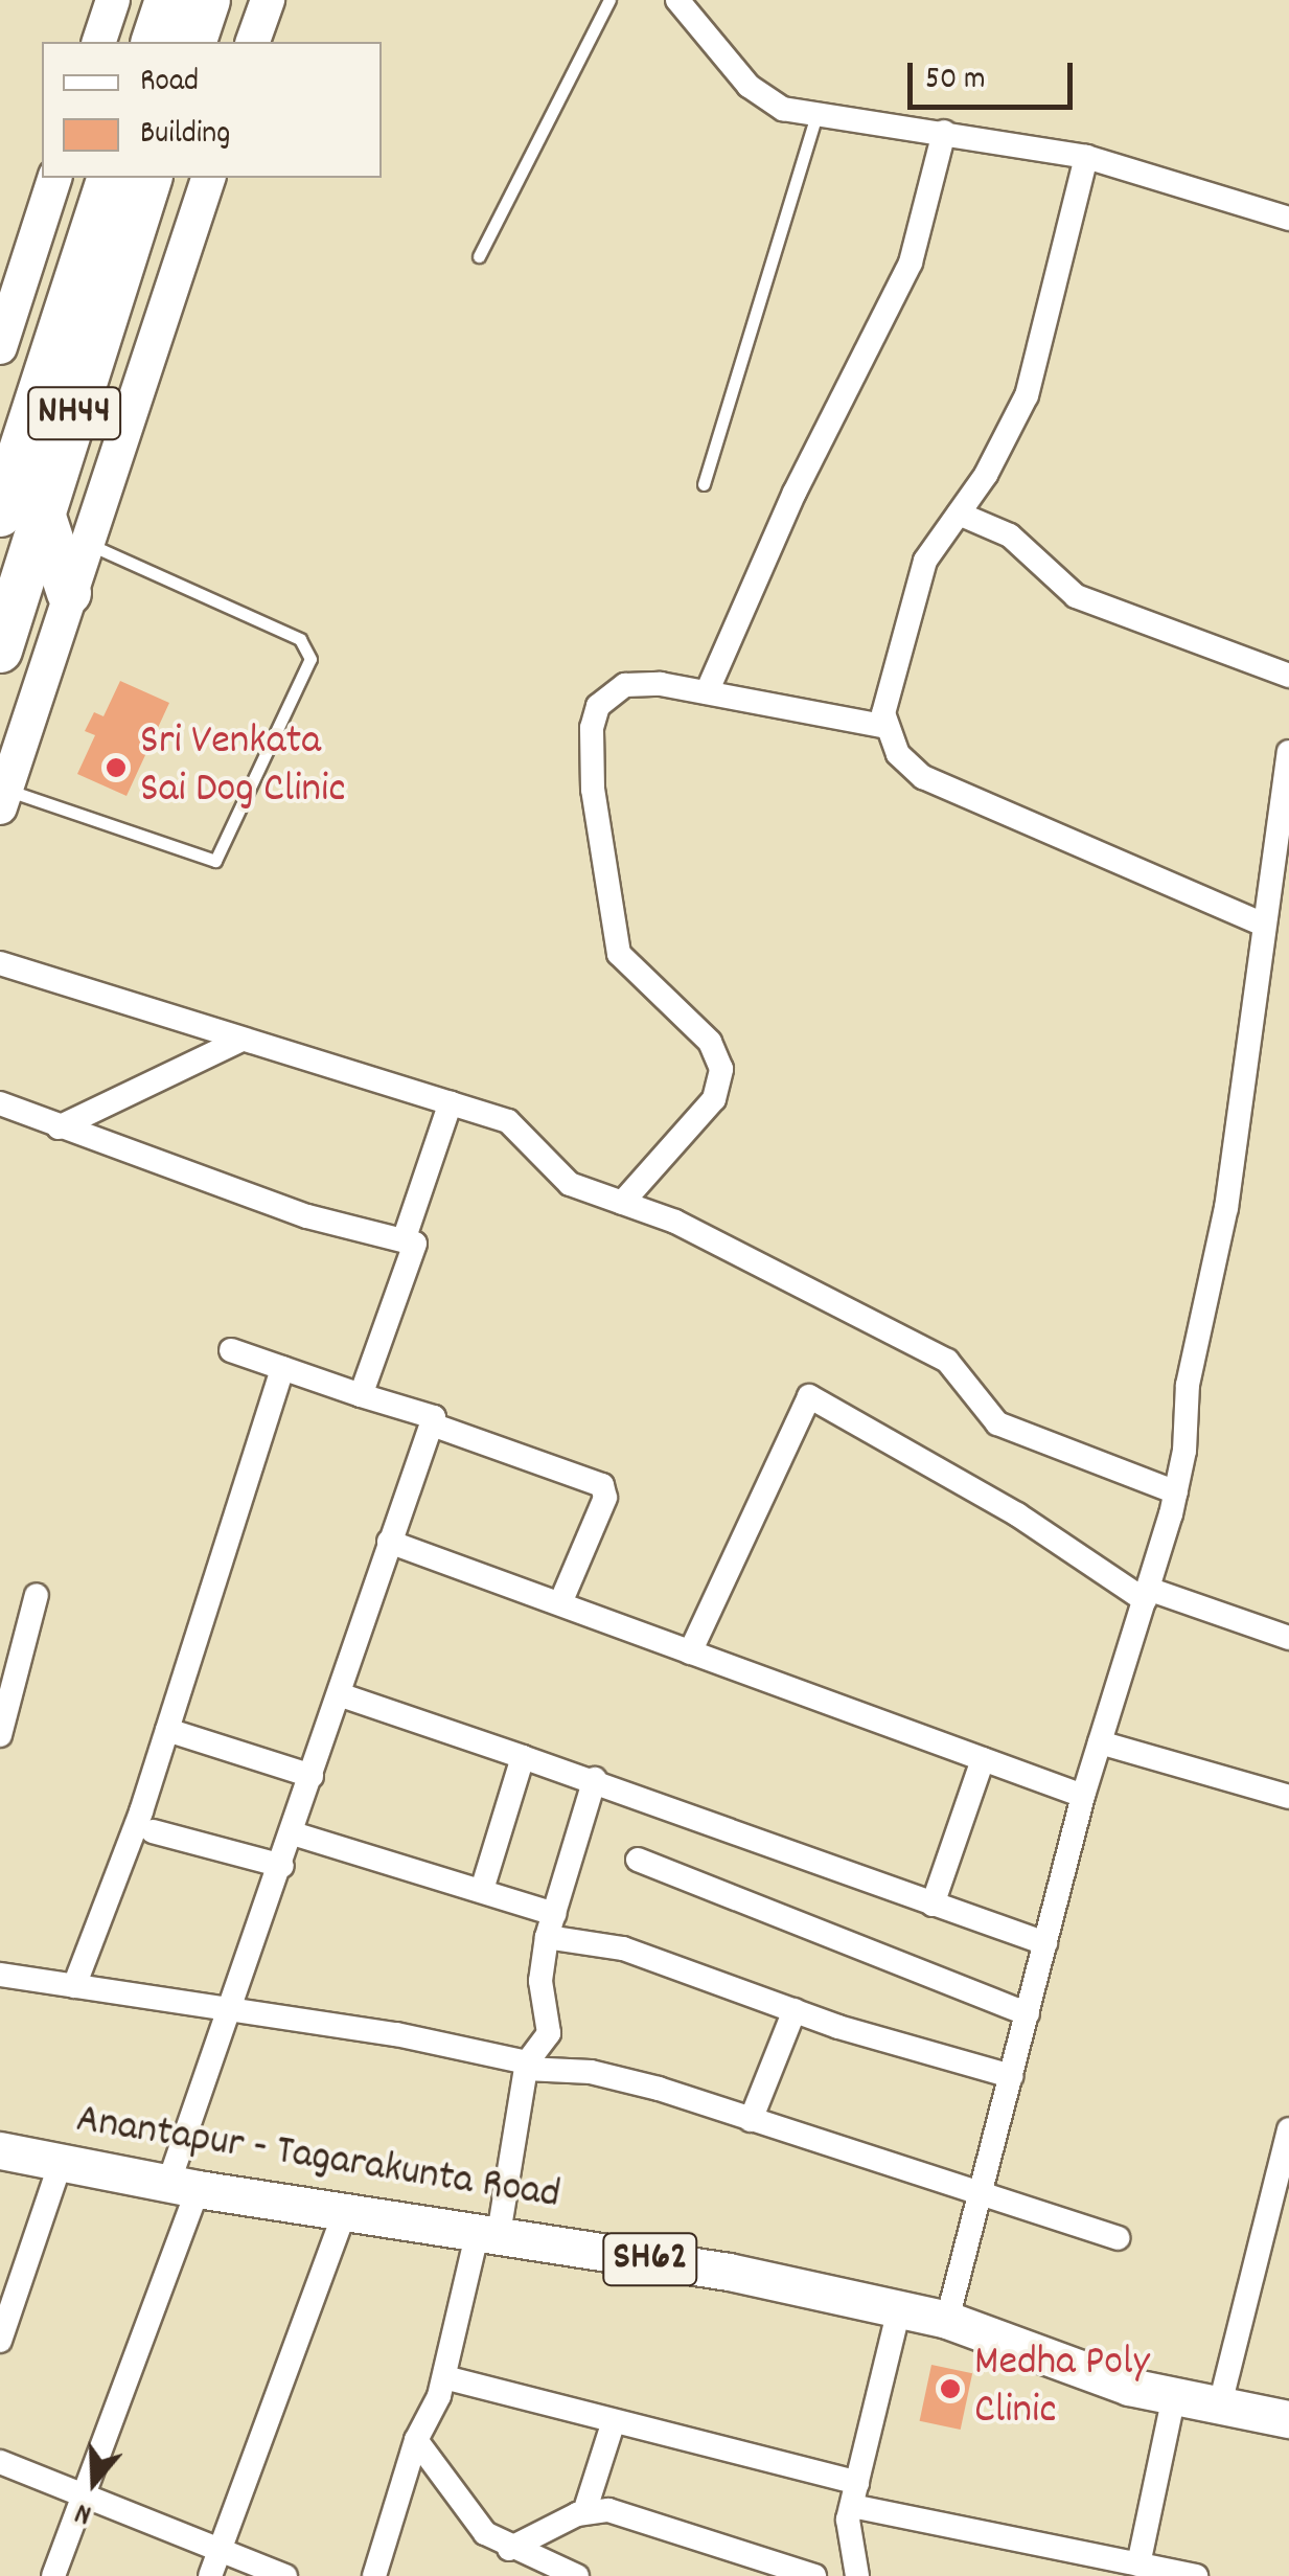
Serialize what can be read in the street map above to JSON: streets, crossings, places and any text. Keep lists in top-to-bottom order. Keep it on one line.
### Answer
{"streets":{"highway":["NH44"],"main road":["Anantapur - Tagarakunta Road","SH62"]},"places":["Sri Venkata Sai Dog Clinic","Medha Poly Clinic"],"legend":["Road","Building"],"scale_bar":"50 m","north":"bottom"}
